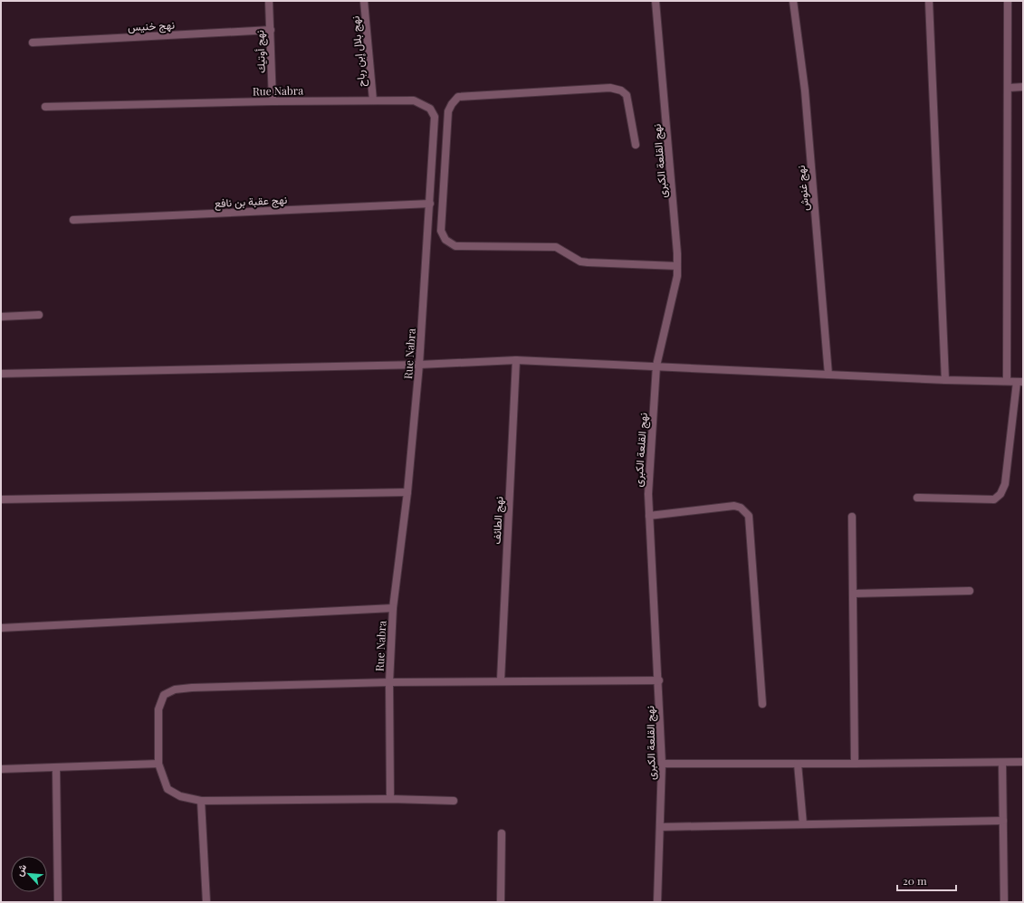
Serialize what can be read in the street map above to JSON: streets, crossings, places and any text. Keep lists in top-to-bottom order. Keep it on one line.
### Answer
{"streets":{"street":["نهج خنيس","نهج أوتيك","نهج بلال إبن رباح","Rue Nabra","نهج القلعة الكبرى","نهج غنوش","نهج عقبة بن نافع","نهج الطائف"]},"crossings":[["نهج خنيس","نهج أوتيك"],["نهج أوتيك","Rue Nabra"],["نهج بلال إبن رباح","Rue Nabra"],["Rue Nabra","نهج عقبة بن نافع"]],"scale_bar":"20 m","north":"top left"}
